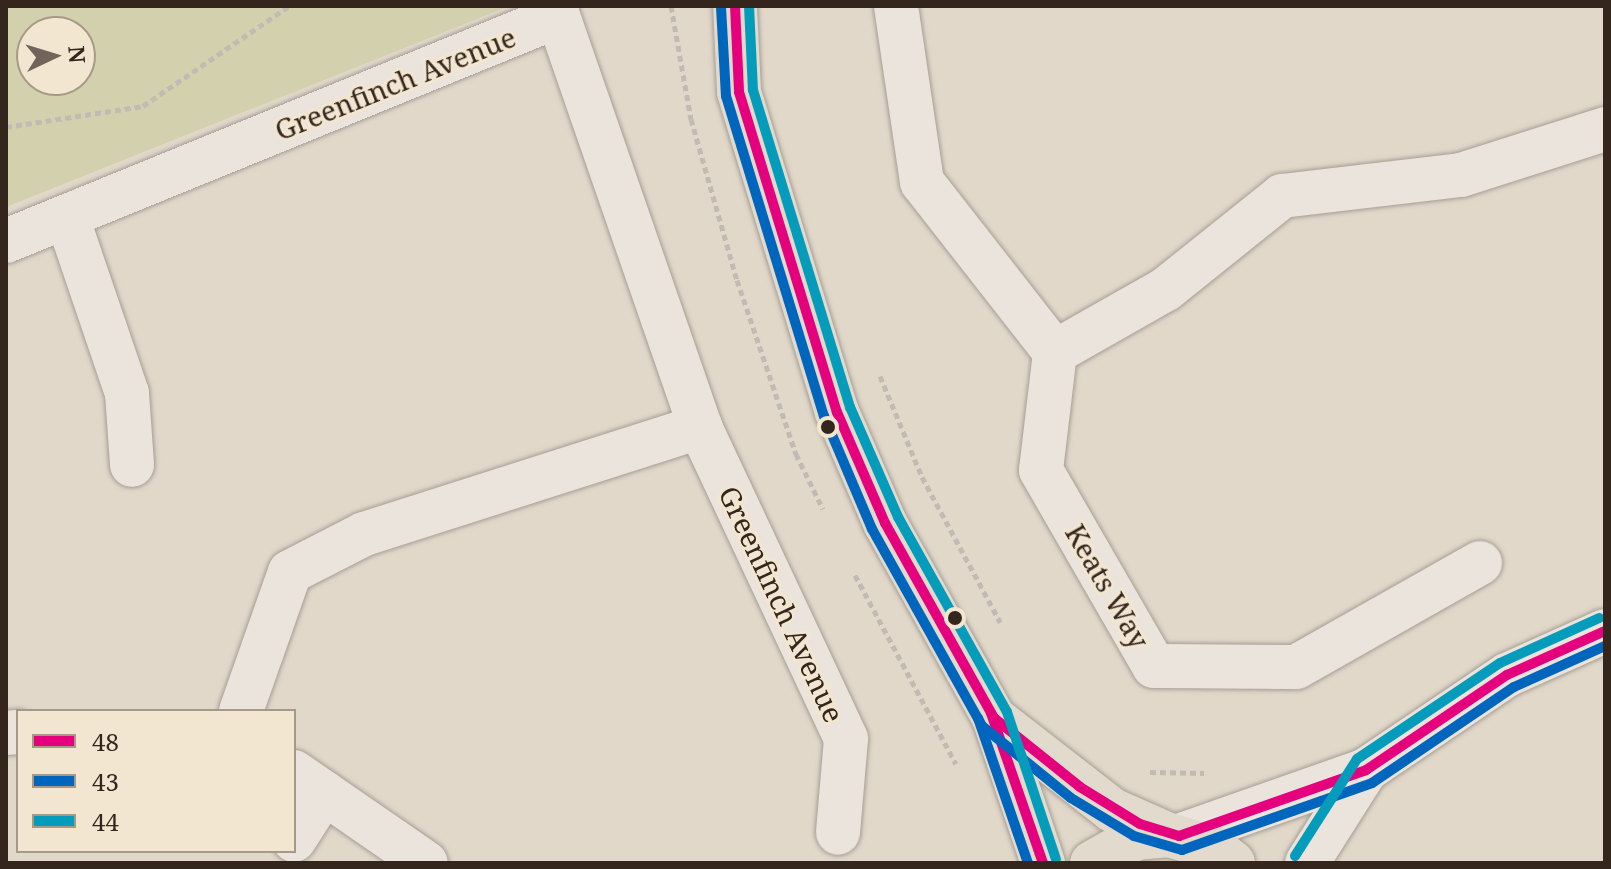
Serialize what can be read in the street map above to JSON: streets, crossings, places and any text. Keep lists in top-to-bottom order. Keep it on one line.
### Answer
{"streets":{"street":["Greenfinch Avenue","Keats Way"]},"lines":["transit line 48","transit line 44","transit line 43"],"legend":["48","43","44"],"north":"right"}
